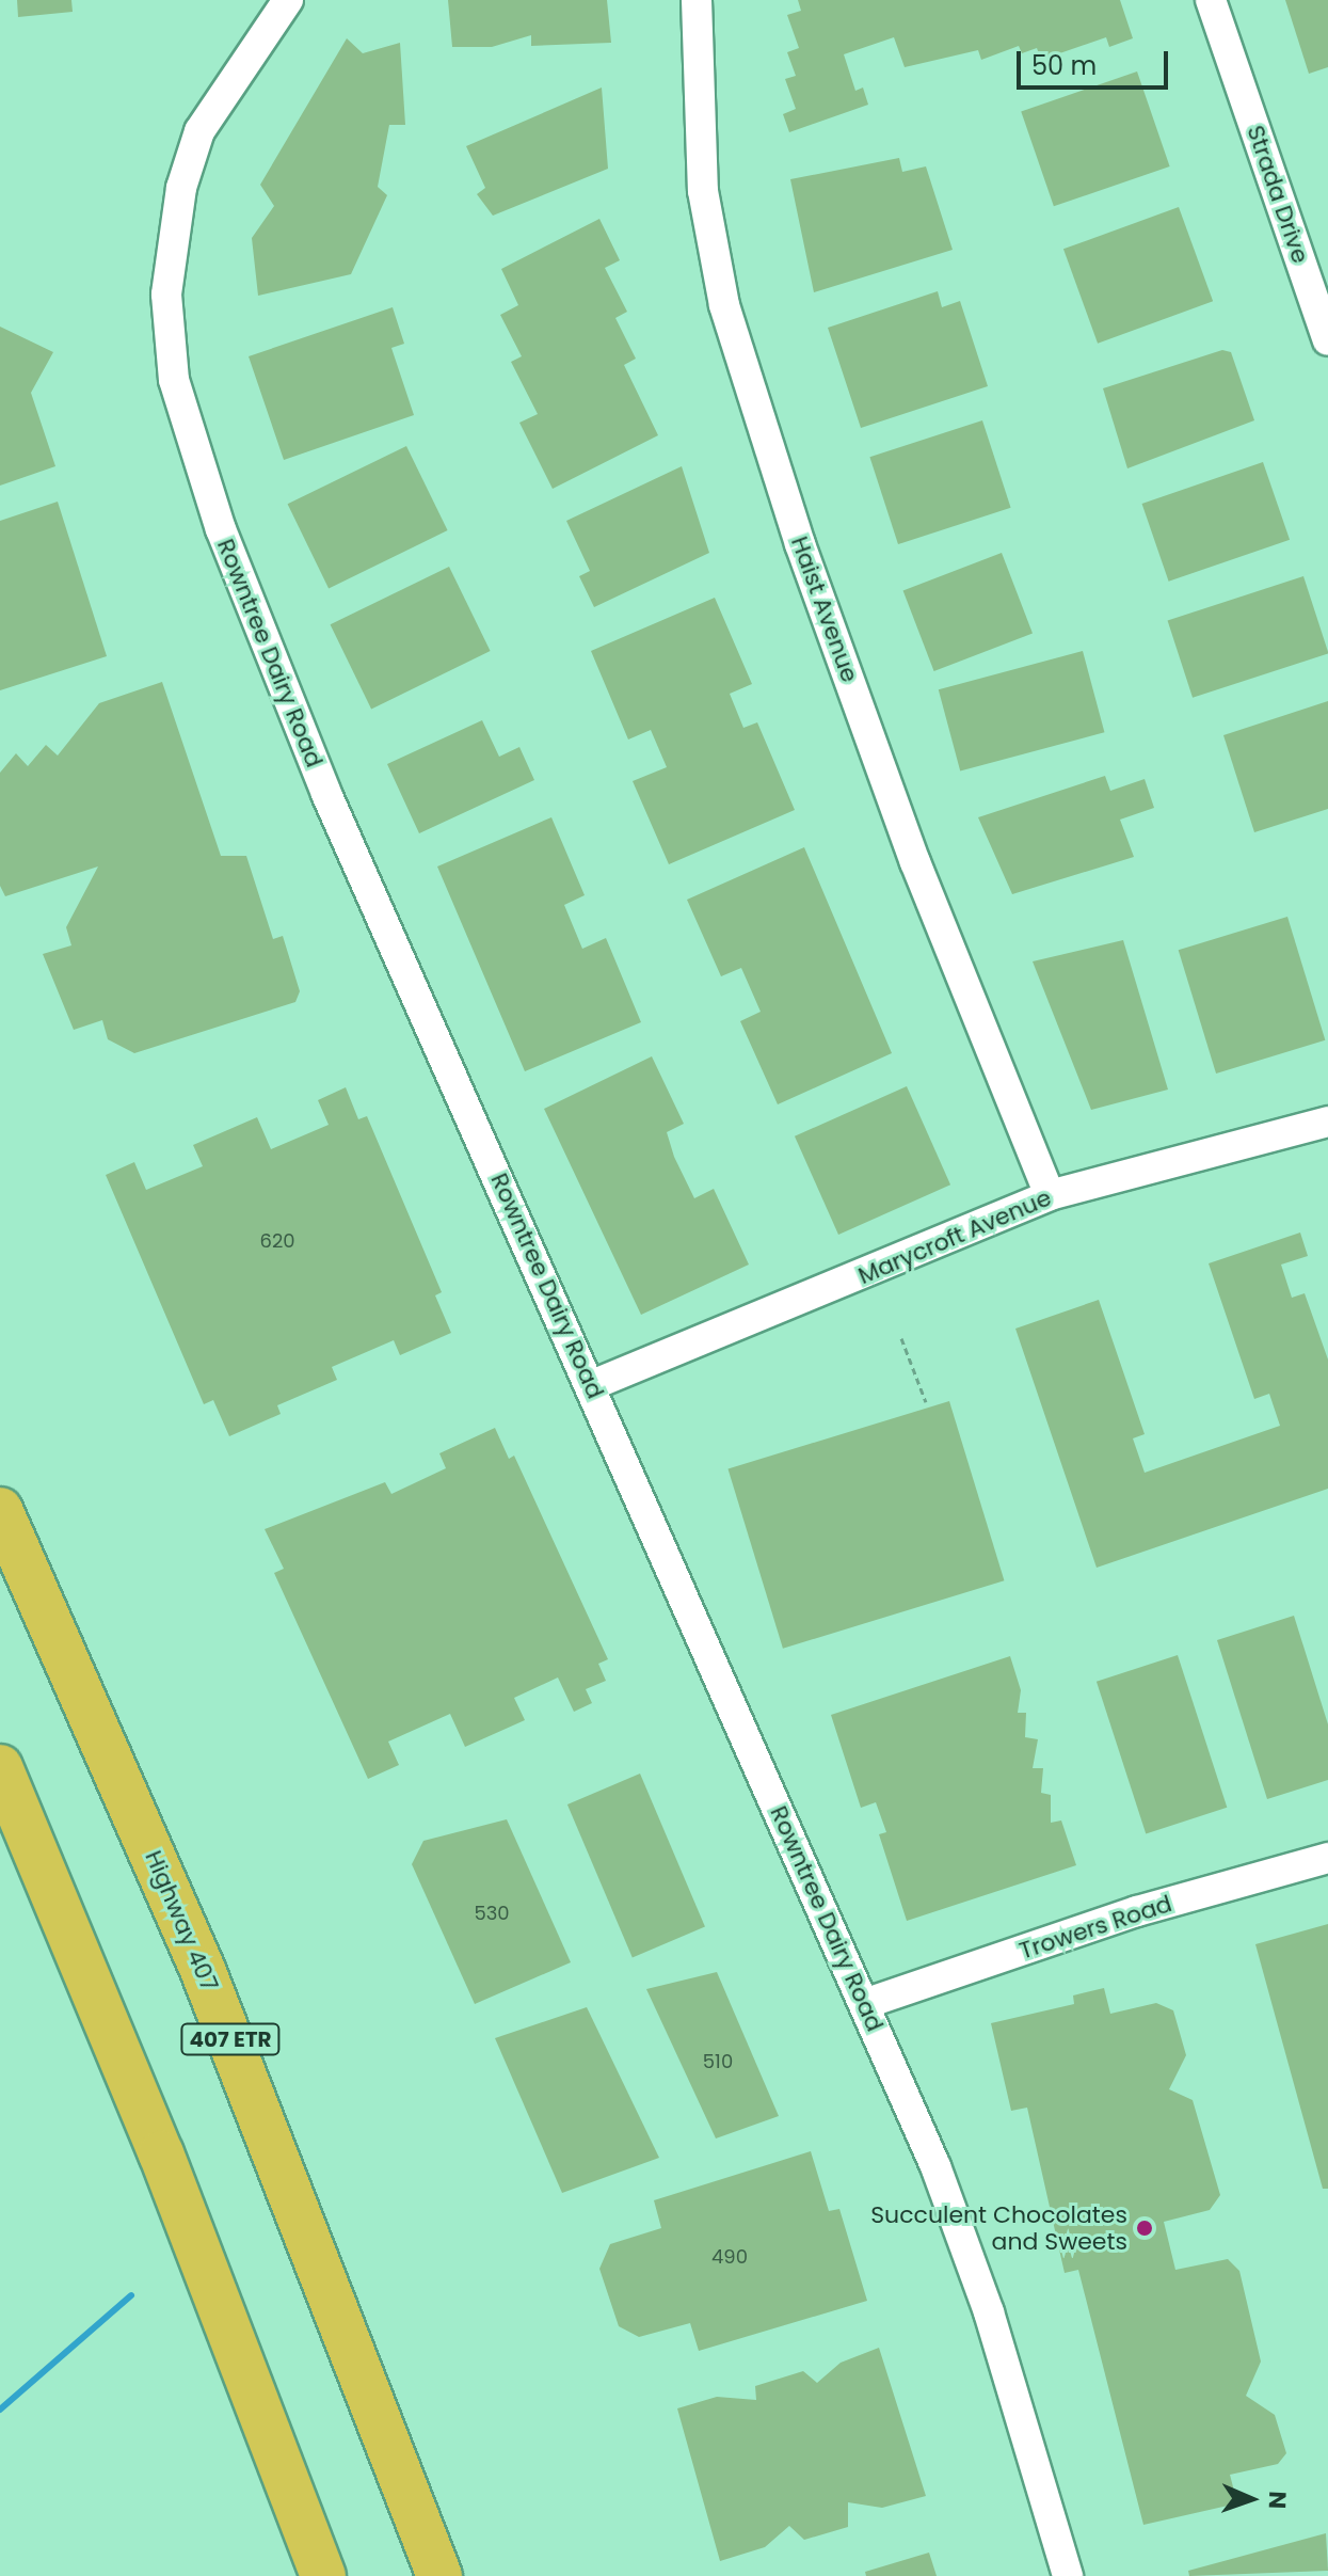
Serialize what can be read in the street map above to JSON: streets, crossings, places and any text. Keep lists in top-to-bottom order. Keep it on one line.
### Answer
{"streets":{"highway":["Highway 407","407 ETR"],"street":["Strada Drive","Haist Avenue","Rowntree Dairy Road","Marycroft Avenue","Trowers Road"]},"crossings":[["Haist Avenue","Marycroft Avenue"],["Rowntree Dairy Road","Marycroft Avenue"],["Rowntree Dairy Road","Trowers Road"]],"places":["Succulent Chocolates and Sweets"],"house_numbers":["620","530","510","490"],"scale_bar":"50 m","north":"right"}
